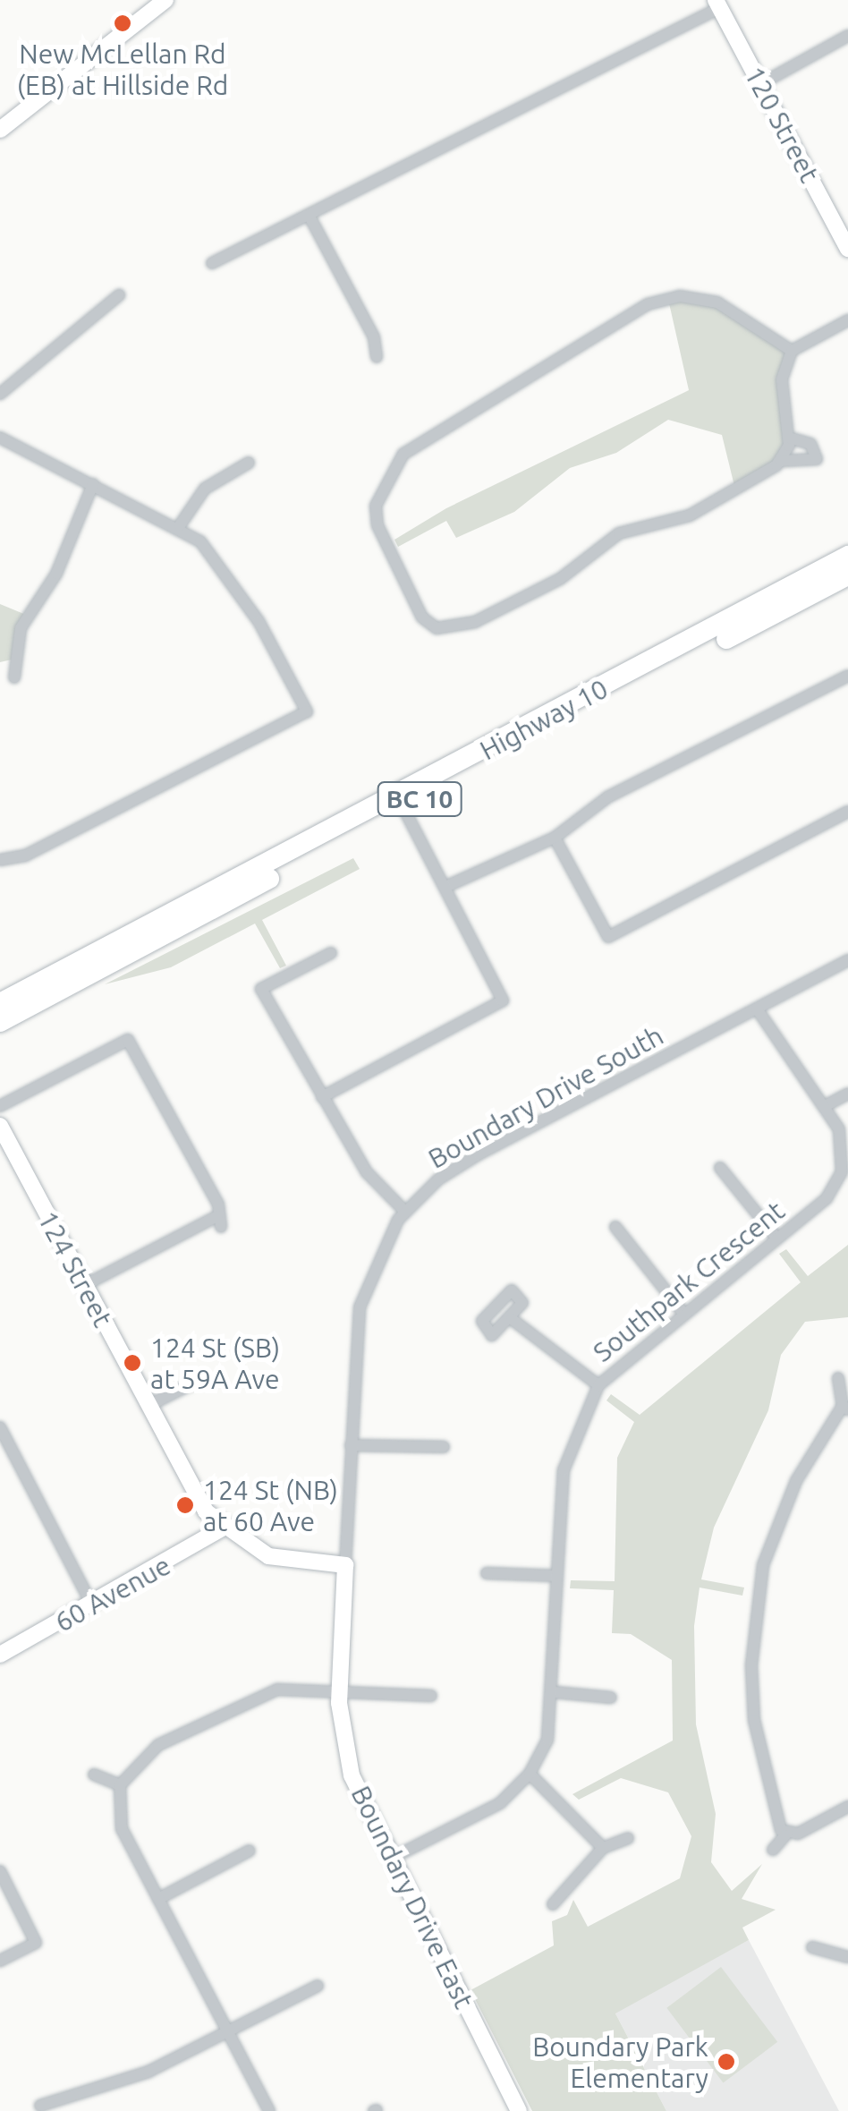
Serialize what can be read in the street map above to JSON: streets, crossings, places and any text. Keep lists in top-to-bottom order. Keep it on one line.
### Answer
{"streets":{"highway":["Highway 10","BC 10"],"street":["120 Street","Boundary Drive South","124 Street","Southpark Crescent","60 Avenue","Boundary Drive East"]},"crossings":[["Boundary Drive South","124 Street"],["Boundary Drive South","Southpark Crescent"],["Boundary Drive South","Boundary Drive East"],["124 Street","60 Avenue"],["124 Street","Boundary Drive East"],["Southpark Crescent","Boundary Drive East"]],"places":["New McLellan Rd (EB) at Hillside Rd","124 St (SB) at 59A Ave","124 St (NB) at 60 Ave","Boundary Park Elementary"]}
